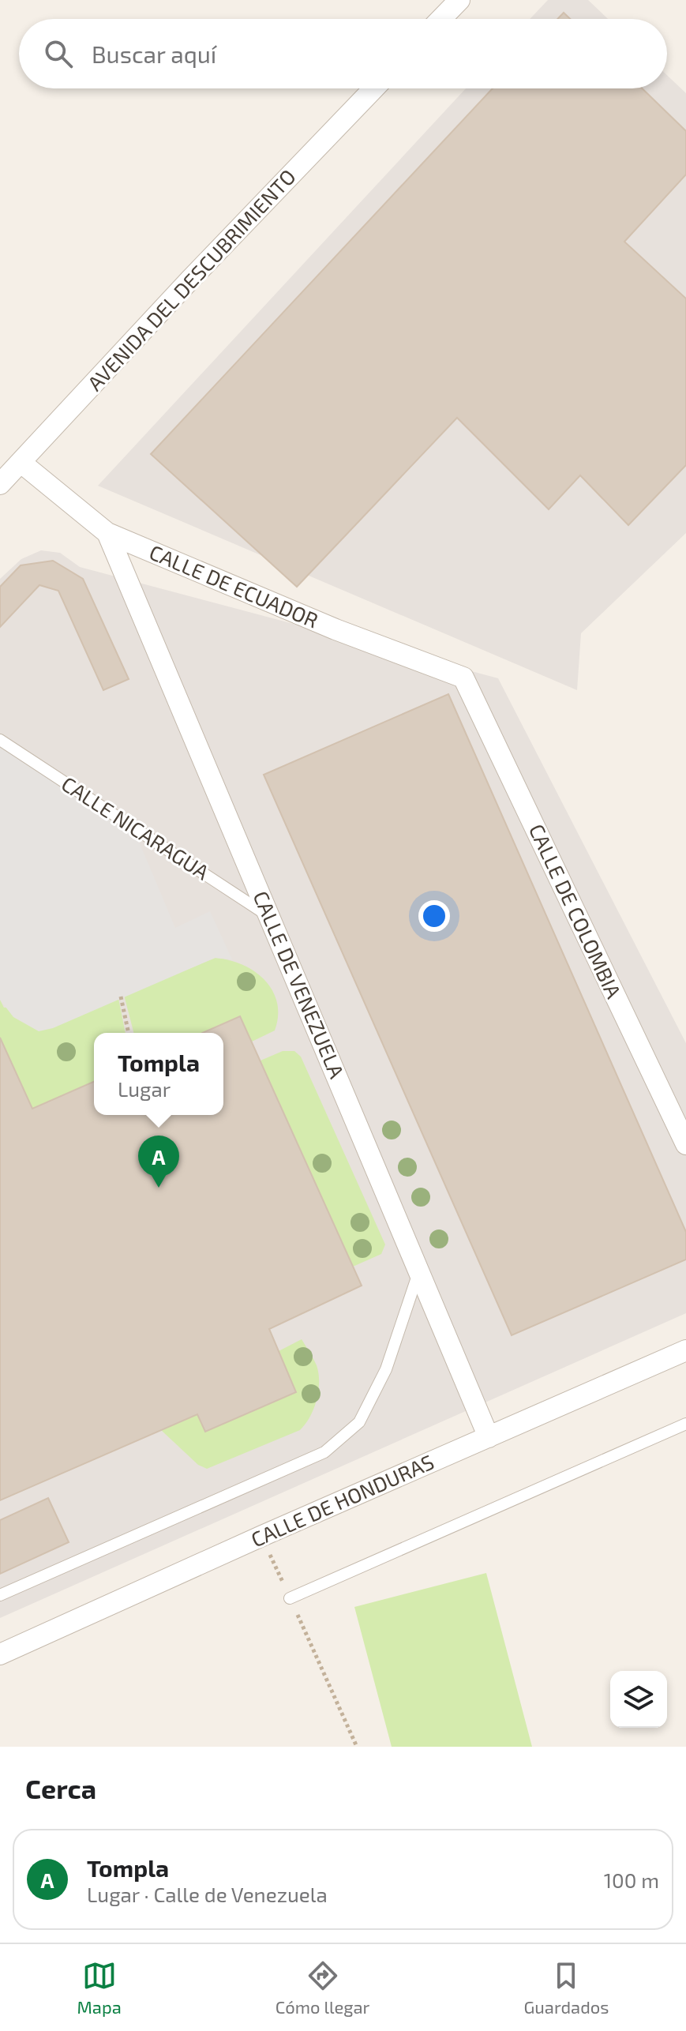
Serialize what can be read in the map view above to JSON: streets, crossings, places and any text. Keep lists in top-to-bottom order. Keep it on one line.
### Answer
{"streets":{"street":["AVENIDA DEL DESCUBRIMIENTO","CALLE DE ECUADOR","CALLE DE COLOMBIA","CALLE DE VENEZUELA","CALLE DE HONDURAS"],"lane":["CALLE NICARAGUA"]},"crossings":[["AVENIDA DEL DESCUBRIMIENTO","CALLE DE ECUADOR"],["CALLE DE ECUADOR","CALLE DE COLOMBIA"],["CALLE DE ECUADOR","CALLE DE VENEZUELA"],["CALLE NICARAGUA","CALLE DE VENEZUELA"],["CALLE DE VENEZUELA","CALLE DE HONDURAS"]],"page":{"search":"Buscar aquí","popup":["Tompla","Lugar"],"pins":"A","heading":"Cerca","list":[{"mark":"A","name":"Tompla","note":"Lugar · Calle de Venezuela","value":"100 m"}],"nav":["Mapa","Cómo llegar","Guardados"]}}
